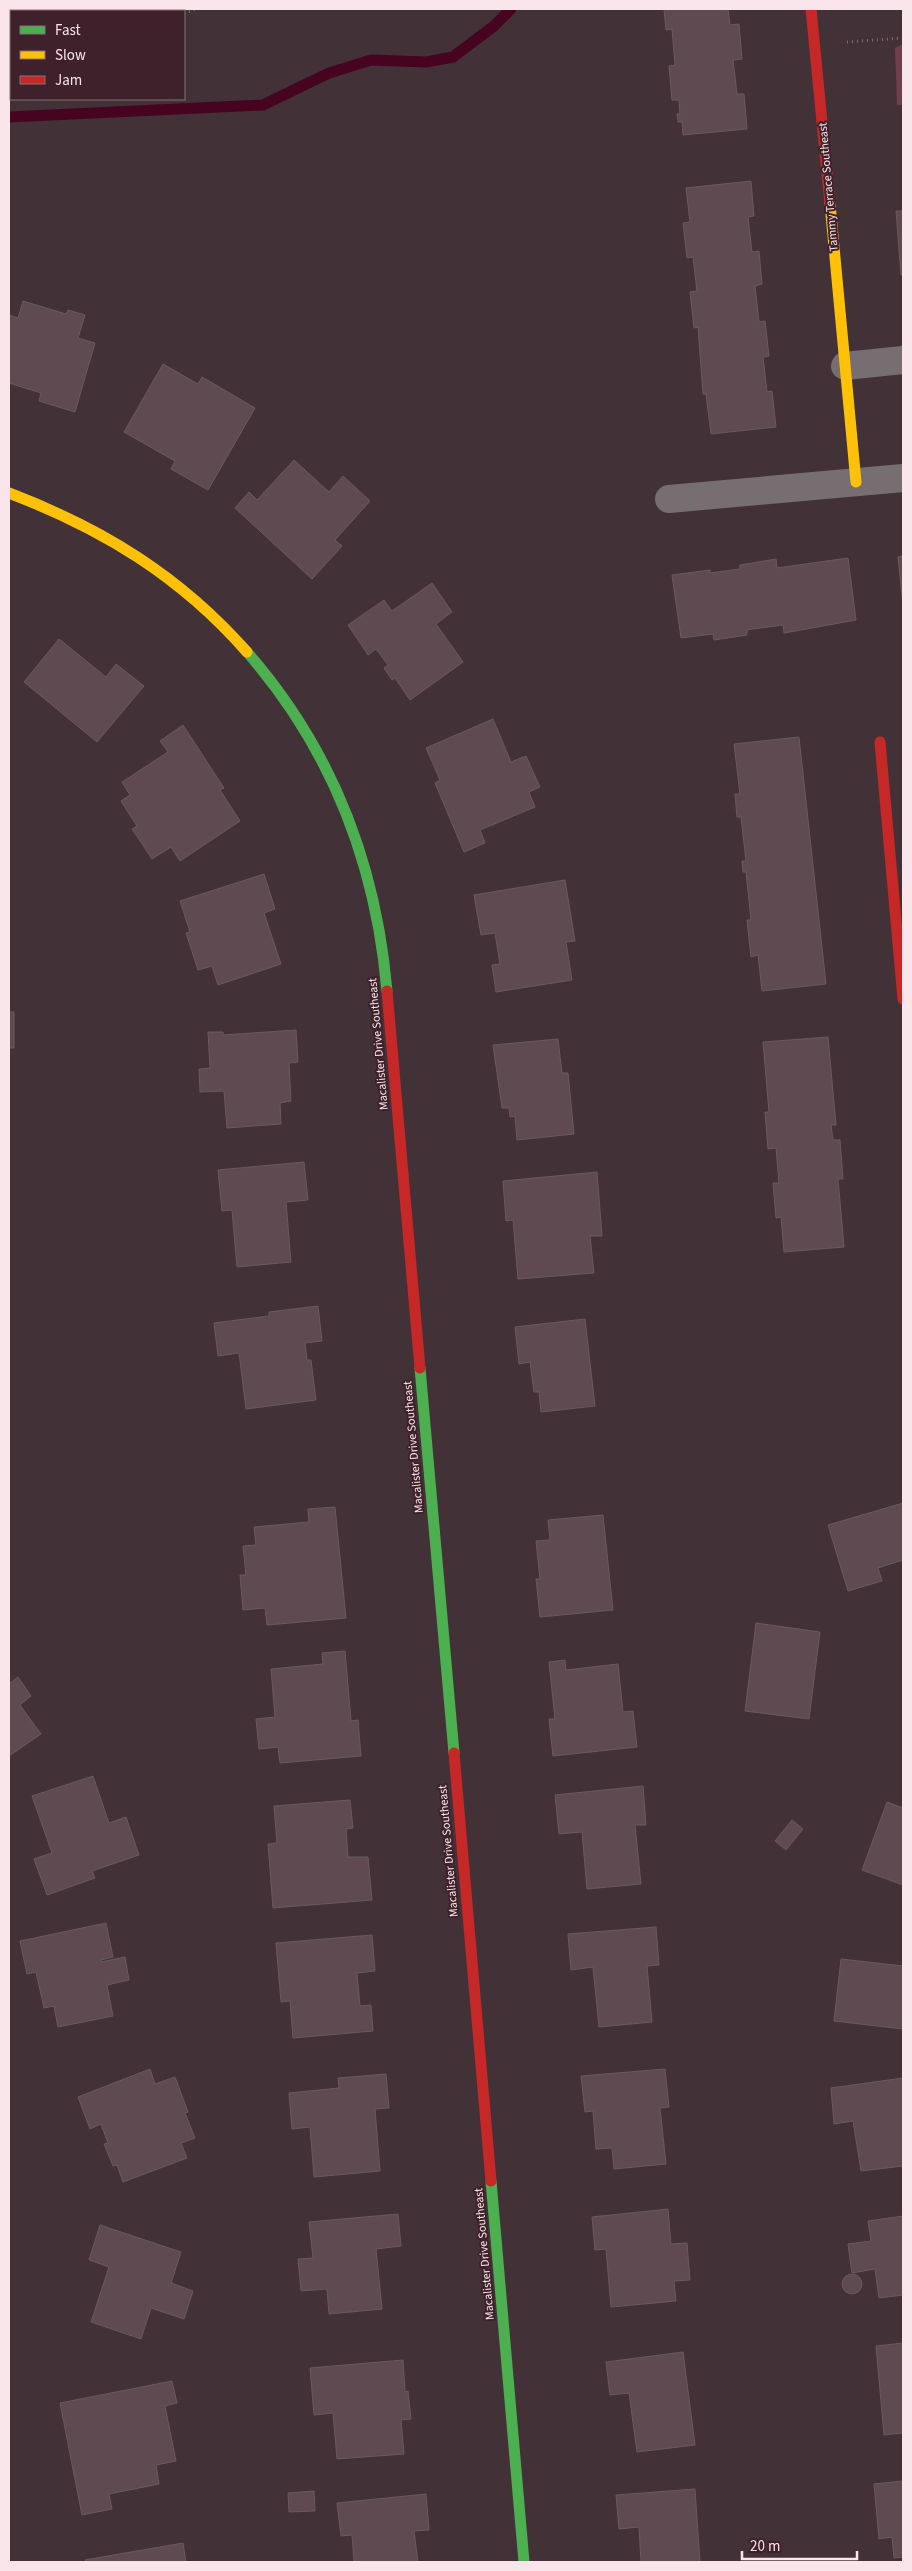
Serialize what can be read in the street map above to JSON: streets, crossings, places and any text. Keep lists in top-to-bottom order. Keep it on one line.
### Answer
{"streets":{"street":["Tammy Terrace Southeast","Macalister Drive Southeast"]},"legend":["Fast","Slow","Jam"],"scale_bar":"20 m"}
